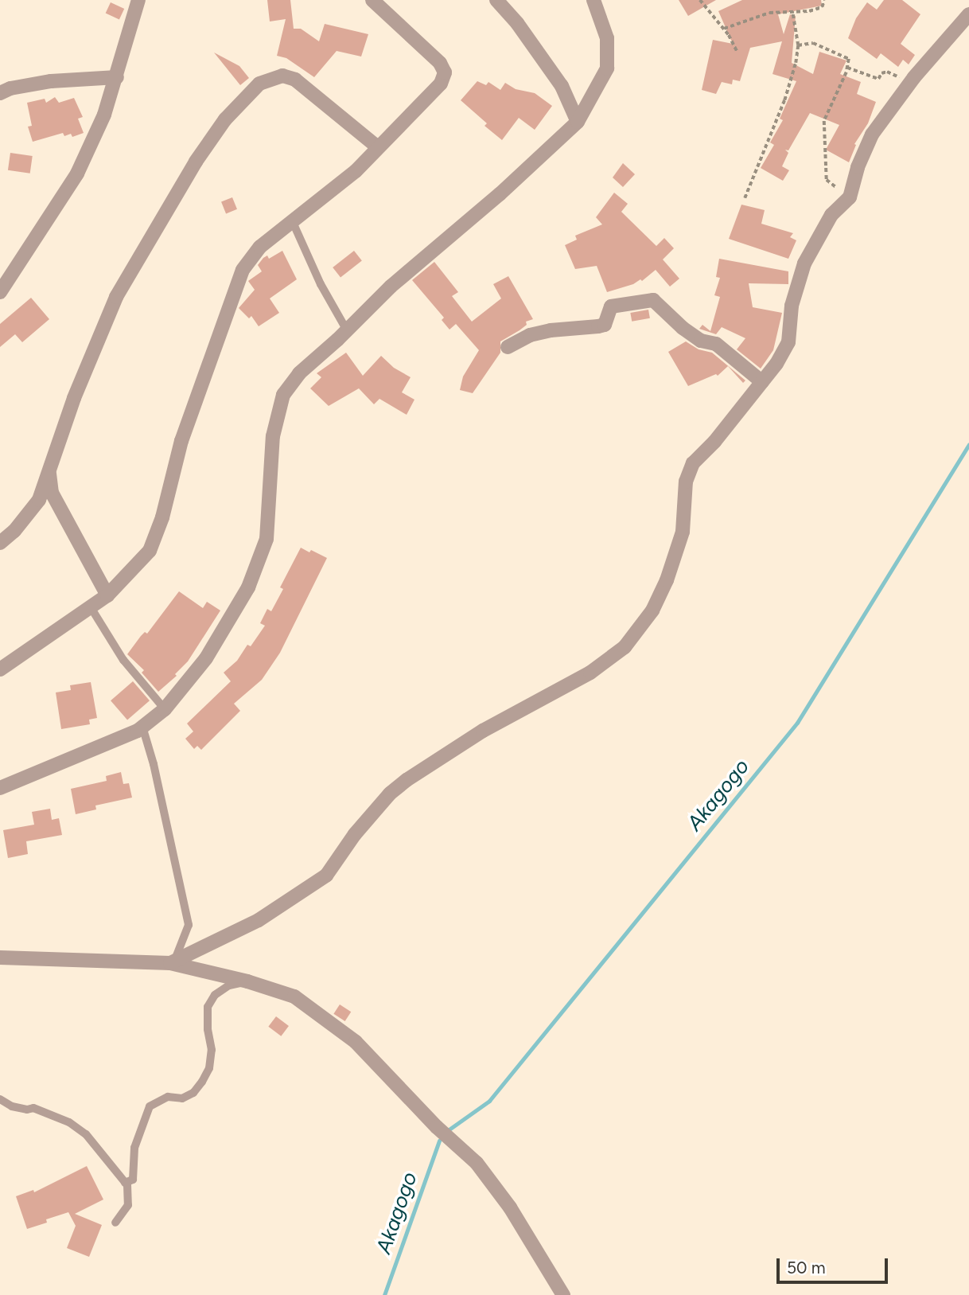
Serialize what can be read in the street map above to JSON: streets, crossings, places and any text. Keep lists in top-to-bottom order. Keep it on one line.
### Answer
{"water":["Akagogo"],"scale_bar":"50 m"}
